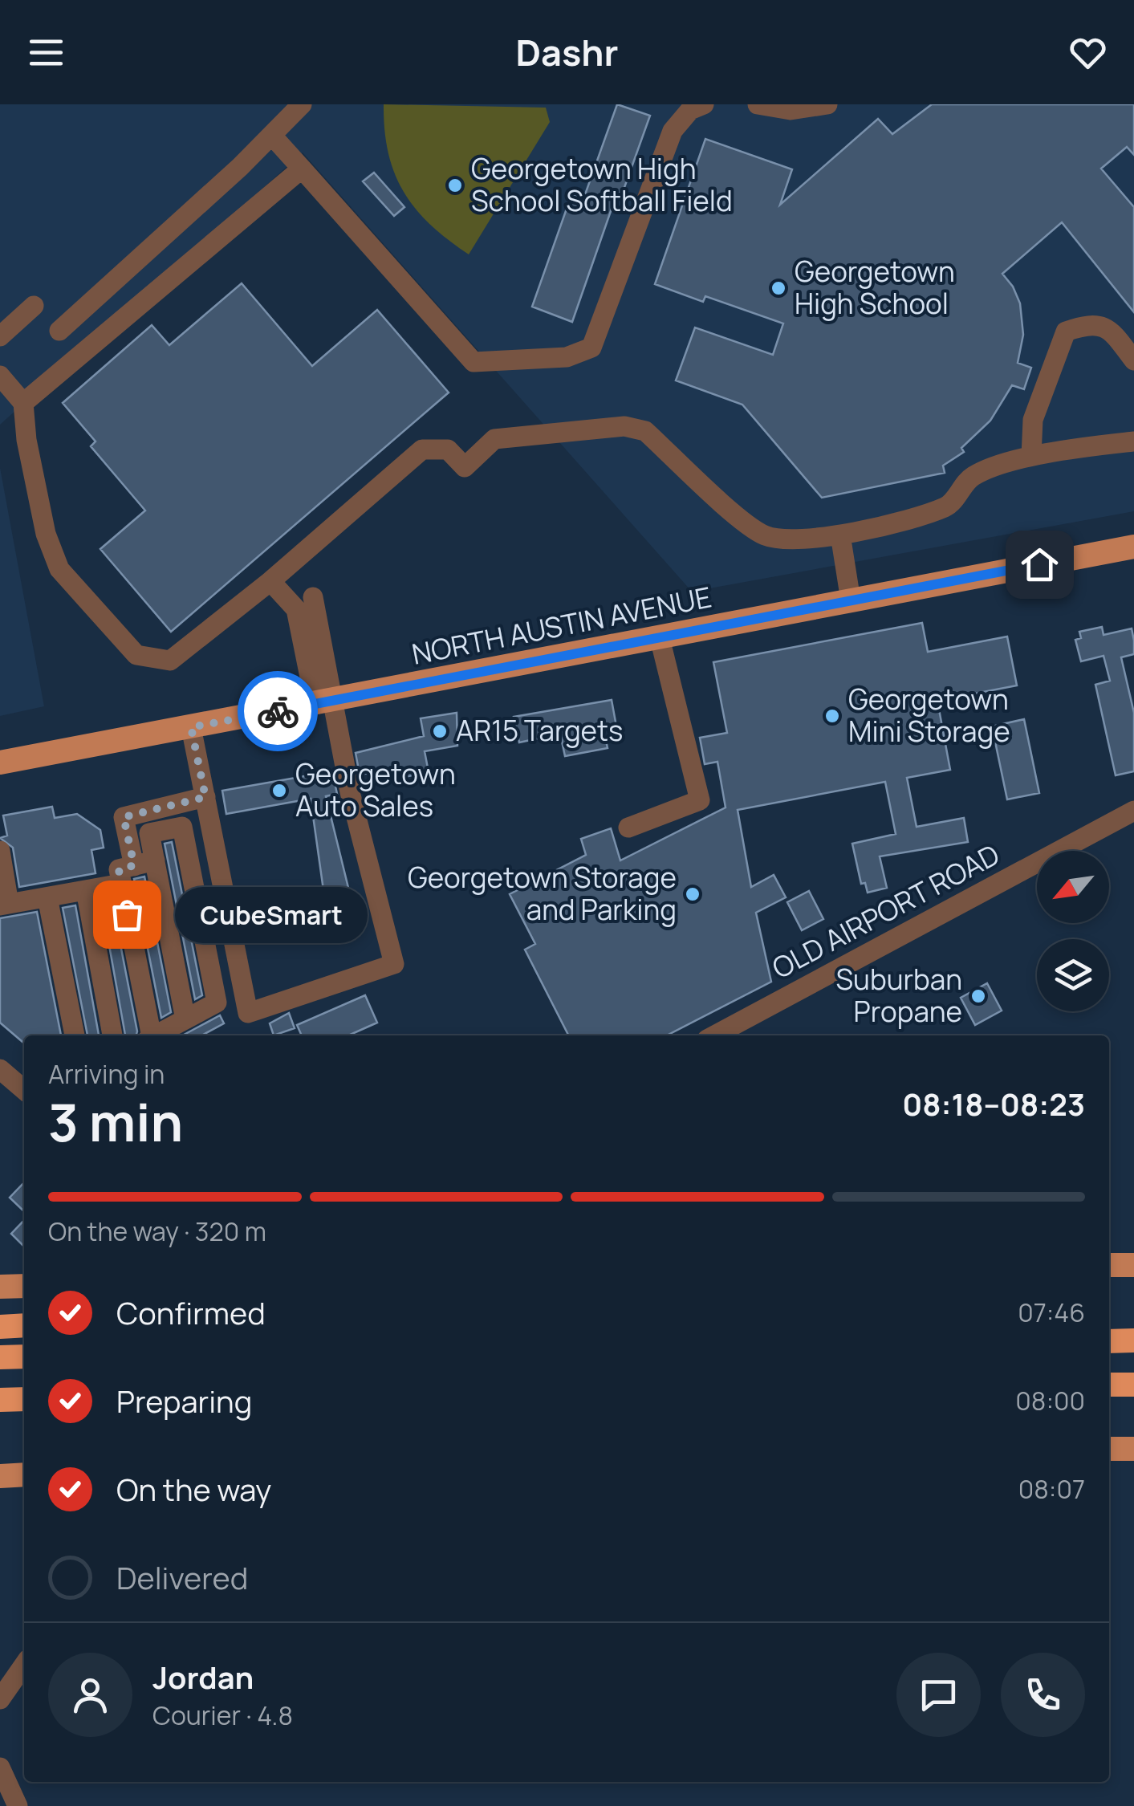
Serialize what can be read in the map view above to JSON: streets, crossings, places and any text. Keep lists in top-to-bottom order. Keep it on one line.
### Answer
{"streets":{"main road":["NORTH AUSTIN AVENUE"],"street":["OLD AIRPORT ROAD"]},"places":["Georgetown High School Softball Field","Georgetown High School","Georgetown Mini Storage","AR15 Targets","Georgetown Auto Sales","Georgetown Storage and Parking","CubeSmart","Suburban Propane"],"north":"bottom left","page":{"header":"Dashr","bubble":"CubeSmart","heading":["3 min","Arriving in","08:18–08:23"],"panel":["Jordan","Courier · 4.8"],"bar":"On the way · 320 m","list":[["Confirmed","07:46"],["Preparing","08:00"],["On the way","08:07"],"Delivered"]}}
